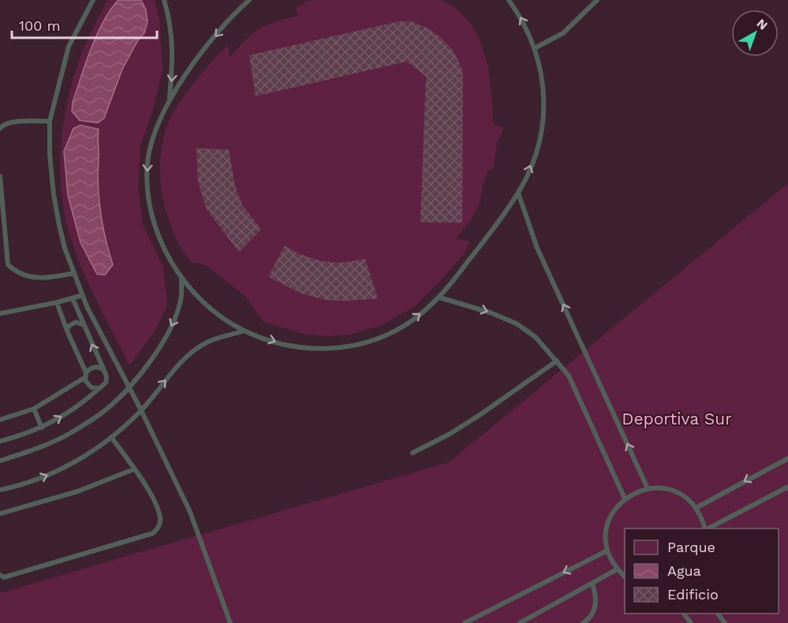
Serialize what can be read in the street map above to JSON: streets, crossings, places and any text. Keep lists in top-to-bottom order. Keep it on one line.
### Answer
{"parks":["Deportiva Sur"],"legend":["Parque","Agua","Edificio"],"scale_bar":"100 m","north":"top right"}
